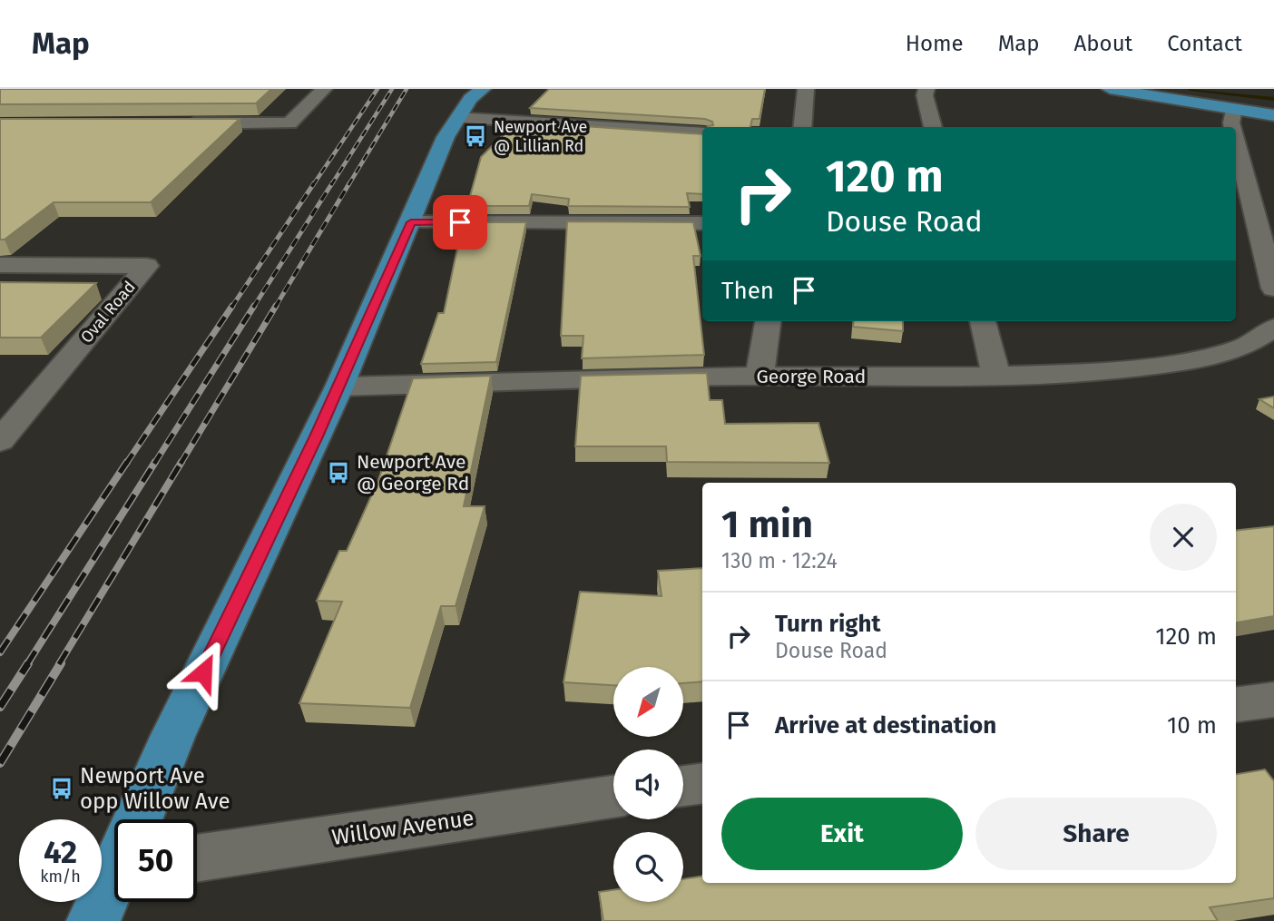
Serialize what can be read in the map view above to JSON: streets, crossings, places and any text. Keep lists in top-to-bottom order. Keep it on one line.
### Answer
{"streets":{"street":["Oval Road","George Road","Willow Avenue"]},"places":{"bus stop":["Newport Ave @ Lillian Rd","Newport Ave @ George Rd","Newport Ave opp Willow Ave"]},"north":"bottom left","page":{"header":"Map","nav":["Home","Map","About","Contact"],"turn":["120 m","Douse Road"],"then":"Then","heading":["1 min","130 m · 12:24"],"list":[{"name":"Turn right","note":"Douse Road","value":"120 m"},{"name":"Arrive at destination","value":"10 m"}],"buttons":["Exit","Share"],"speed":"42 km/h","limit":"50"}}
